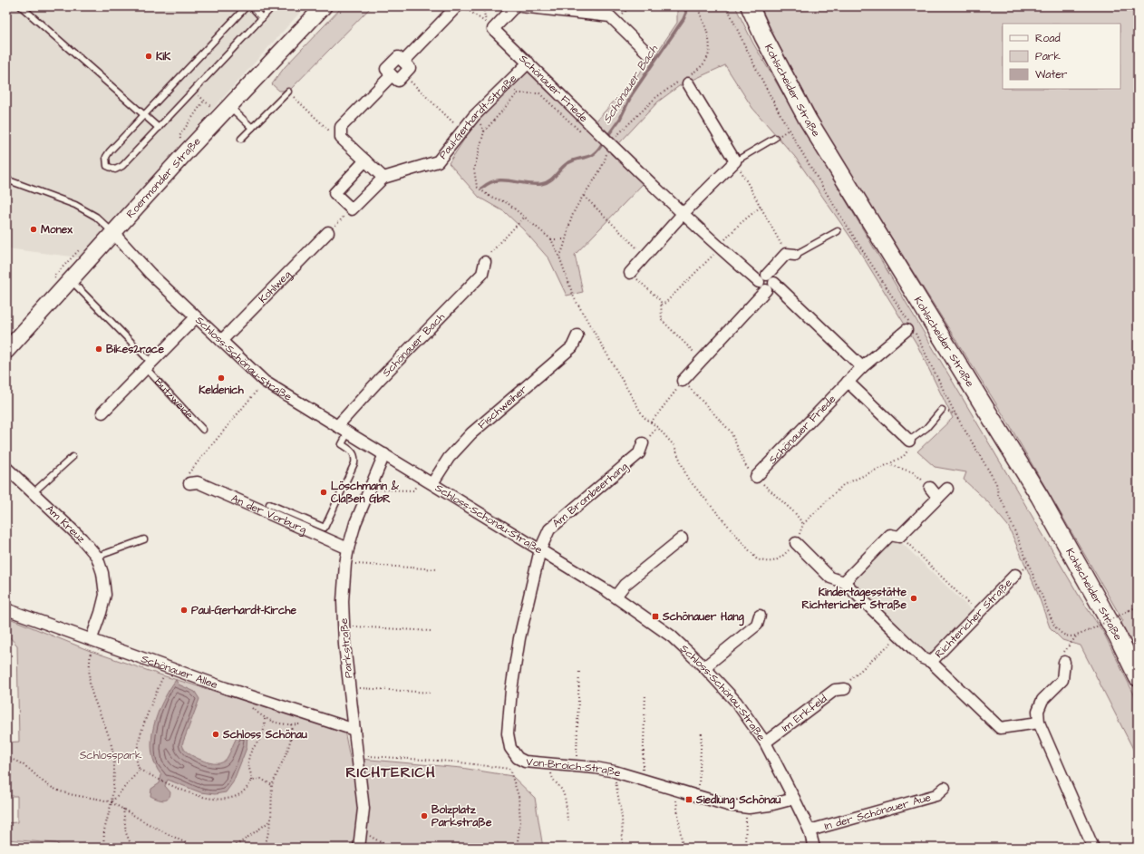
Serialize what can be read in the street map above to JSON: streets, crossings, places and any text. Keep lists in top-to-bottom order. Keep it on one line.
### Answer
{"streets":{"main road":["Kohlscheider Straße","Roermonder Straße"],"street":["Schönauer Friede","Paul-Gerhardt-Straße","Kohlweg","Schönauer Bach","Schloss-Schönau-Straße","Fischweiher","Am Brombeerhang","An der Vorburg","Am Kreuz","Richtericher Straße","Parkstraße","Schönauer Allee","Im Erkfeld","Von-Broich-Straße","In der Schönauer Aue"],"lane":["Butzweide"]},"crossings":[["Schönauer Friede","Paul-Gerhardt-Straße"],["Roermonder Straße","Schloss-Schönau-Straße"],["Roermonder Straße","Butzweide"],["Kohlweg","Schloss-Schönau-Straße"],["Schönauer Bach","Schloss-Schönau-Straße"],["Schloss-Schönau-Straße","Fischweiher"],["Schloss-Schönau-Straße","Am Brombeerhang"],["Schloss-Schönau-Straße","Parkstraße"],["Schloss-Schönau-Straße","Im Erkfeld"],["Schloss-Schönau-Straße","Von-Broich-Straße"],["Schloss-Schönau-Straße","In der Schönauer Aue"],["Am Brombeerhang","Von-Broich-Straße"],["An der Vorburg","Parkstraße"],["Am Kreuz","Schönauer Allee"],["Parkstraße","Schönauer Allee"]],"districts":["RICHTERICH"],"water":["Schönauer Bach"],"parks":["Schlosspark"],"places":{"other":["KiK","Monex","Bikes2race","Keldenich","Löschmann & Claßen GbR","Kindertagesstätte Richtericher Straße","Paul-Gerhardt-Kirche","Schloss Schönau","Bolzplatz Parkstraße"],"transit":["Schönauer Hang","Siedlung Schönau"]},"legend":["Road","Park","Water"]}
